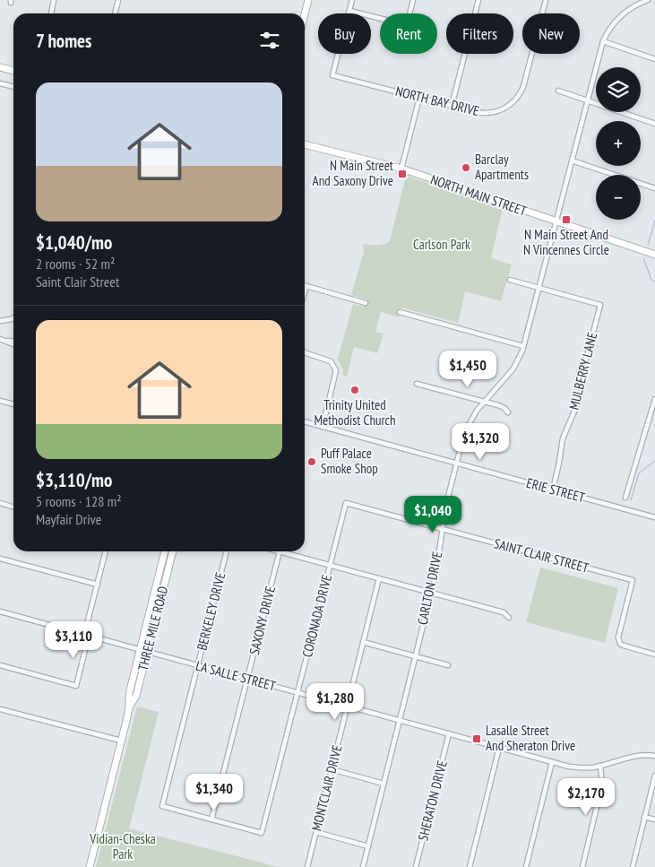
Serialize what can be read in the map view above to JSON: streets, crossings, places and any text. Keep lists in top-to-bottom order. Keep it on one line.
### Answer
{"streets":{"street":["NORTH BAY DRIVE","NORTH MAIN STREET","MULBERRY LANE","ERIE STREET","SAINT CLAIR STREET","CARLTON DRIVE","BERKELEY DRIVE","CORONADA DRIVE","SAXONY DRIVE","THREE MILE ROAD","LA SALLE STREET","MONTCLAIR DRIVE","SHERATON DRIVE"]},"crossings":[["NORTH MAIN STREET","CARLTON DRIVE"],["MULBERRY LANE","ERIE STREET"],["MULBERRY LANE","CARLTON DRIVE"],["ERIE STREET","CARLTON DRIVE"],["SAINT CLAIR STREET","CARLTON DRIVE"],["SAINT CLAIR STREET","CORONADA DRIVE"],["CARLTON DRIVE","LA SALLE STREET"],["BERKELEY DRIVE","CORONADA DRIVE"],["BERKELEY DRIVE","SAXONY DRIVE"],["BERKELEY DRIVE","LA SALLE STREET"],["CORONADA DRIVE","SAXONY DRIVE"],["CORONADA DRIVE","LA SALLE STREET"],["SAXONY DRIVE","LA SALLE STREET"],["THREE MILE ROAD","LA SALLE STREET"],["LA SALLE STREET","MONTCLAIR DRIVE"],["LA SALLE STREET","SHERATON DRIVE"]],"parks":["Carlson Park","Vidian-Cheska Park"],"places":{"other":["Barclay Apartments","Trinity United Methodist Church","Puff Palace Smoke Shop"],"transit":["N Main Street And Saxony Drive","N Main Street And N Vincennes Circle","Lasalle Street And Sheraton Drive"]},"page":{"chip":["Buy","Rent","Filters","New"],"heading":"7 homes","map_buttons":["+","−"],"list":[{"name":"$1,040/mo","note":"2 rooms · 52 m² · Saint Clair Street"},{"name":"$3,110/mo","note":"5 rooms · 128 m² · Mayfair Drive"}],"price":["$1,450","$1,320","$1,040","$3,110","$1,280","$1,340","$2,170"]}}
